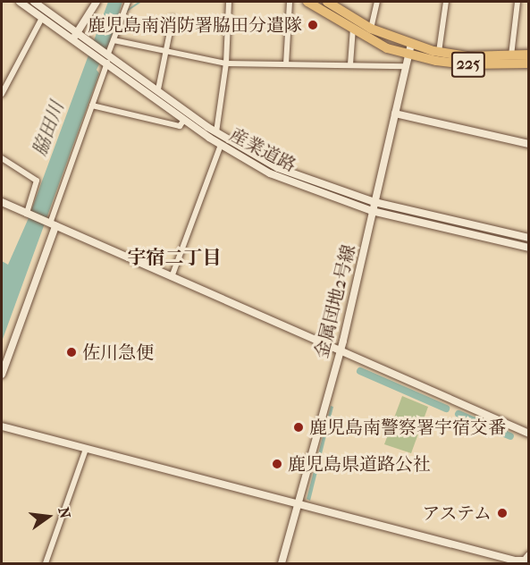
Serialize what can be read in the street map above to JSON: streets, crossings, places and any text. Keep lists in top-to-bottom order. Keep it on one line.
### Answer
{"streets":{"highway":["225"],"main road":["産業道路"],"street":["金属団地2号線"]},"crossings":[["225","金属団地2号線"],["産業道路","金属団地2号線"]],"districts":["宇宿二丁目"],"water":["脇田川"],"places":["鹿児島南消防署脇田分遣隊","佐川急便","鹿児島南警察署宇宿交番","鹿児島県道路公社","アステム"],"north":"right"}
